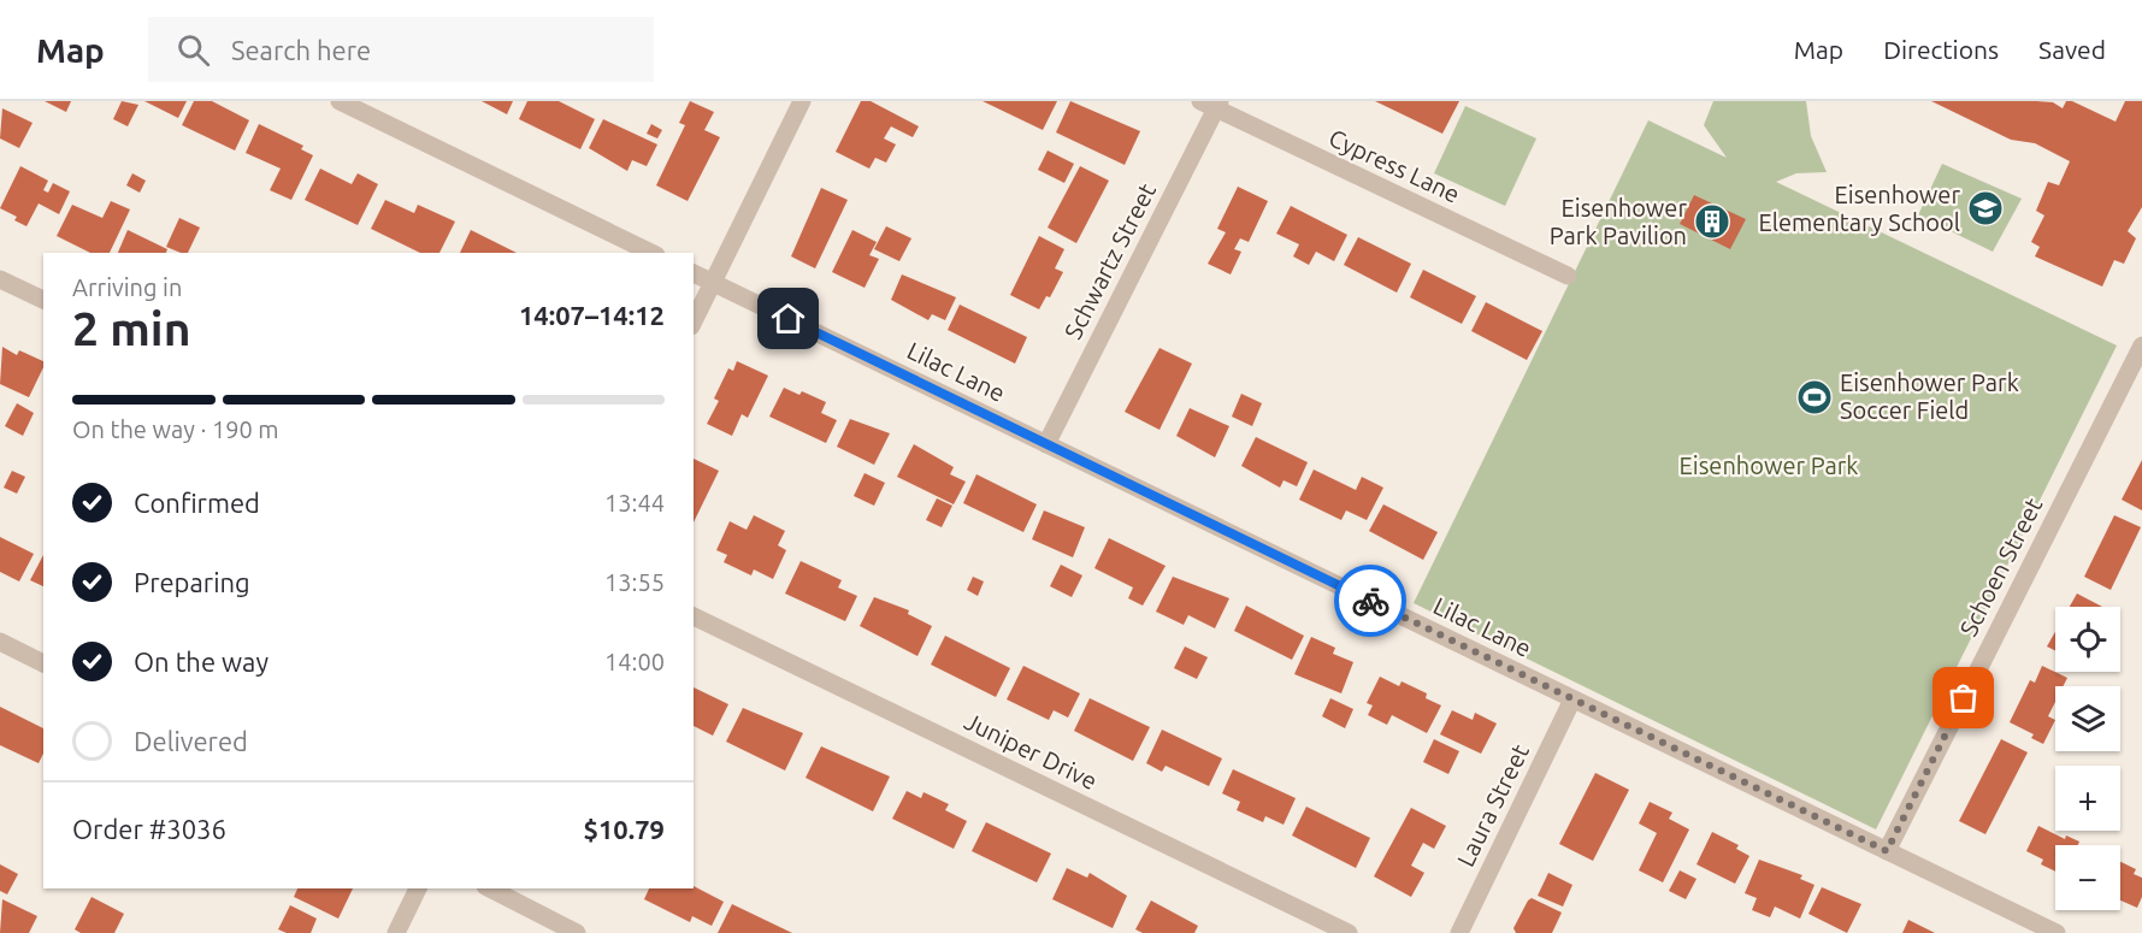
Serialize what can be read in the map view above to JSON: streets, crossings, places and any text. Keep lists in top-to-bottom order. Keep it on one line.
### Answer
{"streets":{"street":["Cypress Lane","Schwartz Street","Lilac Lane","Schoen Street","Juniper Drive","Laura Street"]},"crossings":[["Cypress Lane","Schwartz Street"],["Schwartz Street","Lilac Lane"],["Lilac Lane","Schoen Street"],["Lilac Lane","Laura Street"]],"parks":["Eisenhower Park"],"places":{"school or university":["Eisenhower Elementary School"],"building":["Eisenhower Park Pavilion"],"sports":["Eisenhower Park Soccer Field"]},"page":{"header":"Map","search":"Search here","nav":["Map","Directions","Saved"],"heading":["2 min","Arriving in","14:07–14:12"],"panel":["Order #3036","$10.79"],"bar":"On the way · 190 m","list":[["Confirmed","13:44"],["Preparing","13:55"],["On the way","14:00"],"Delivered"],"map_buttons":["+","−"]}}
